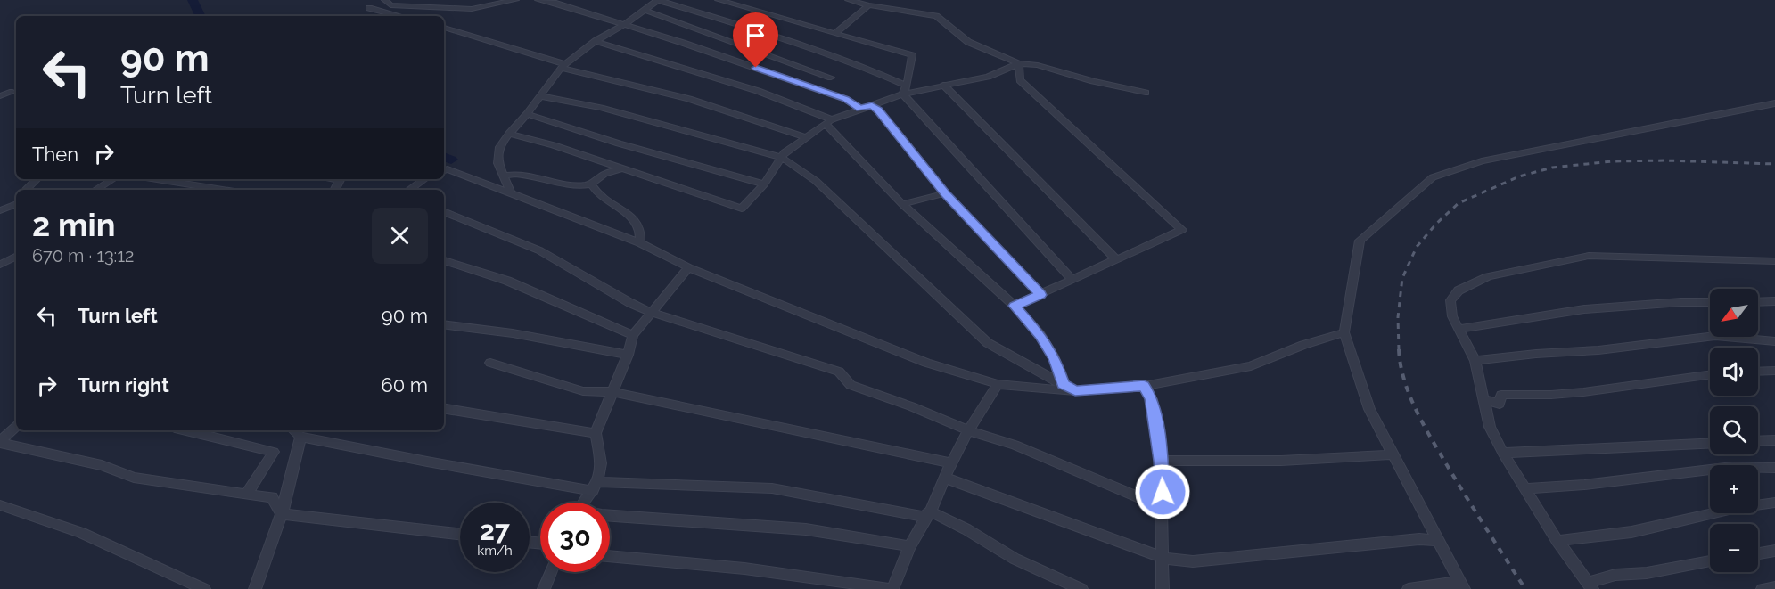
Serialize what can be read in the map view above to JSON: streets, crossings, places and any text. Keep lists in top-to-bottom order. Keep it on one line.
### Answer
{"north":"bottom left","page":{"turn":["90 m","Turn left"],"then":"Then","heading":["2 min","670 m · 13:12"],"list":[{"name":"Turn left","value":"90 m"},{"name":"Turn right","value":"60 m"}],"map_buttons":["+","−"],"speed":"27 km/h","limit":"30"}}
